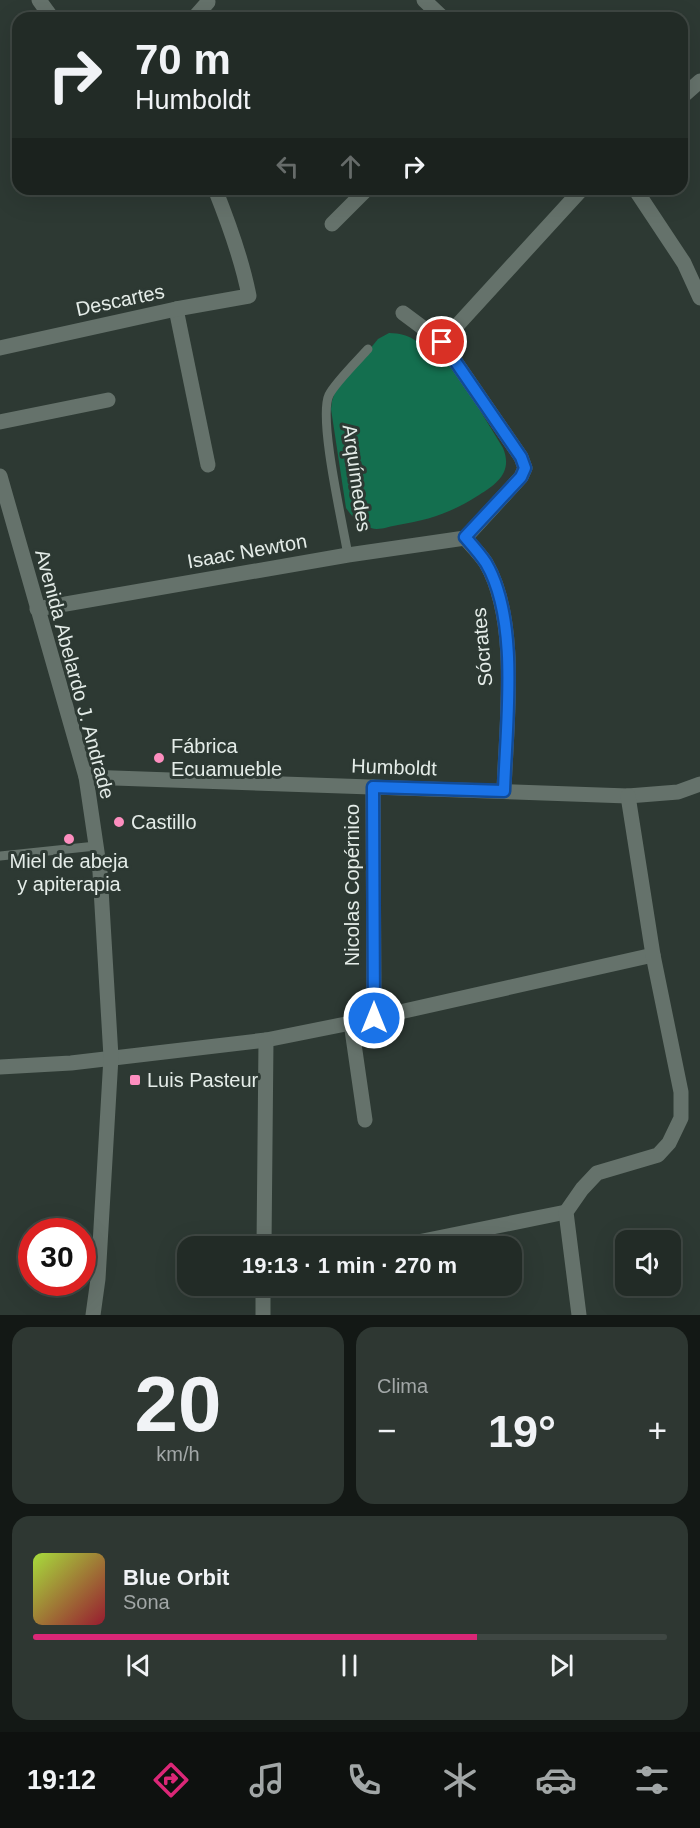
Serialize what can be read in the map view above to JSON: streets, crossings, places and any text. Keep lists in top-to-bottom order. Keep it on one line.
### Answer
{"streets":{"street":["Descartes","Isaac Newton","Sócrates","Avenida Abelardo J. Andrade","Humboldt","Nicolas Copérnico"],"lane":["Arquímedes"]},"crossings":[["Arquímedes","Isaac Newton"],["Isaac Newton","Sócrates"],["Isaac Newton","Avenida Abelardo J. Andrade"],["Sócrates","Humboldt"],["Avenida Abelardo J. Andrade","Humboldt"],["Humboldt","Nicolas Copérnico"]],"places":{"other":["Fábrica Ecuamueble","Castillo","Miel de abeja y apiterapia"],"transit":["Luis Pasteur"]},"page":{"turn":["70 m","Humboldt"],"limit":"30","trip":"19:13 · 1 min · 270 m","tile":[["20","km/h"],"Clima"],"heat":["−","19°","+"],"song":["Blue Orbit","Sona"],"tabs":"19:12"}}
